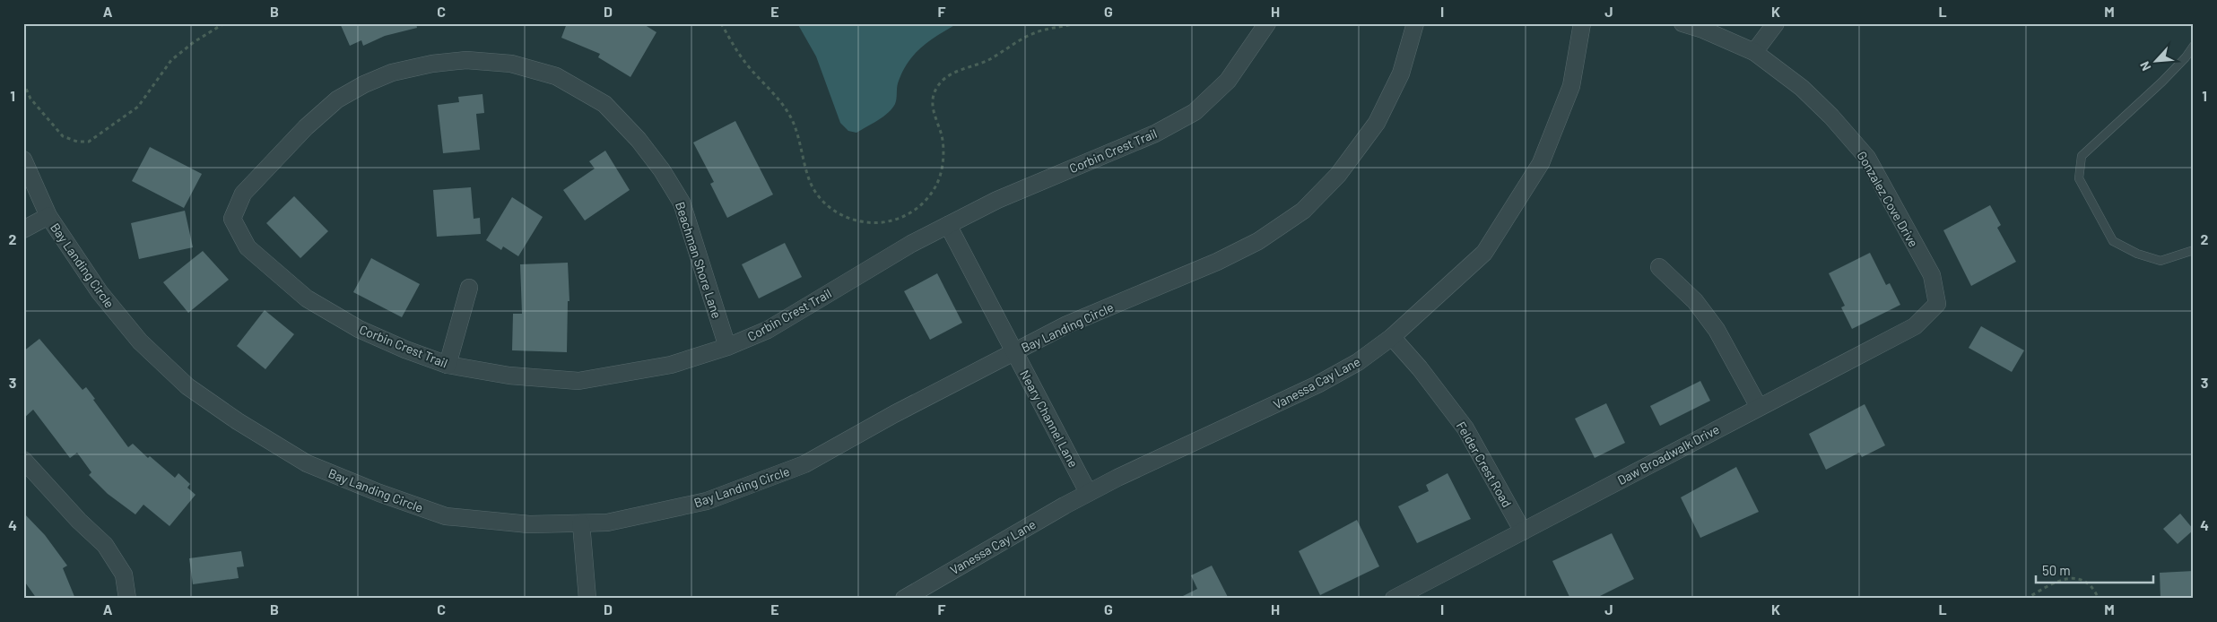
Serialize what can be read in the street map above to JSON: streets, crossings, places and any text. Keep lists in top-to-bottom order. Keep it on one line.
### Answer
{"streets":{"street":["Corbin Crest Trail","Gonzalez Cove Drive","Beachman Shore Lane","Bay Landing Circle","Vanessa Cay Lane","Neary Channel Lane","Daw Broadwalk Drive","Felder Crest Road"]},"crossings":[["Corbin Crest Trail","Beachman Shore Lane"],["Corbin Crest Trail","Neary Channel Lane"],["Gonzalez Cove Drive","Daw Broadwalk Drive"],["Bay Landing Circle","Neary Channel Lane"],["Vanessa Cay Lane","Neary Channel Lane"],["Vanessa Cay Lane","Felder Crest Road"],["Daw Broadwalk Drive","Felder Crest Road"]],"scale_bar":"50 m","north":"bottom left","grid":{"columns":["A","B","C","D","E","F","G","H","I","J","K","L","M"],"rows":["1","2","3","4"]}}
